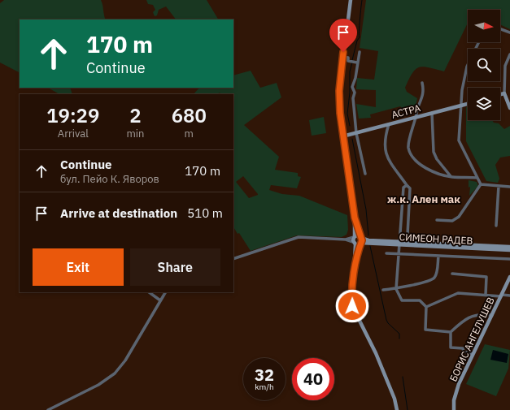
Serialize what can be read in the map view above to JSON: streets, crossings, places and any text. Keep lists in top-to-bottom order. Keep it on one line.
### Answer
{"streets":{"street":["АСТРА","СИМЕОН РАДЕВ","БОРИС АНГЕЛУШЕВ"]},"districts":["ж.к. Ален мак"],"north":"right","page":{"turn":["170 m","Continue"],"eta":["19:29","Arrival","2","min","680","m"],"list":[{"name":"Continue","note":"бул. Пейо К. Яворов","value":"170 m"},{"name":"Arrive at destination","value":"510 m"}],"buttons":["Exit","Share"],"speed":"32 km/h","limit":"40"}}
